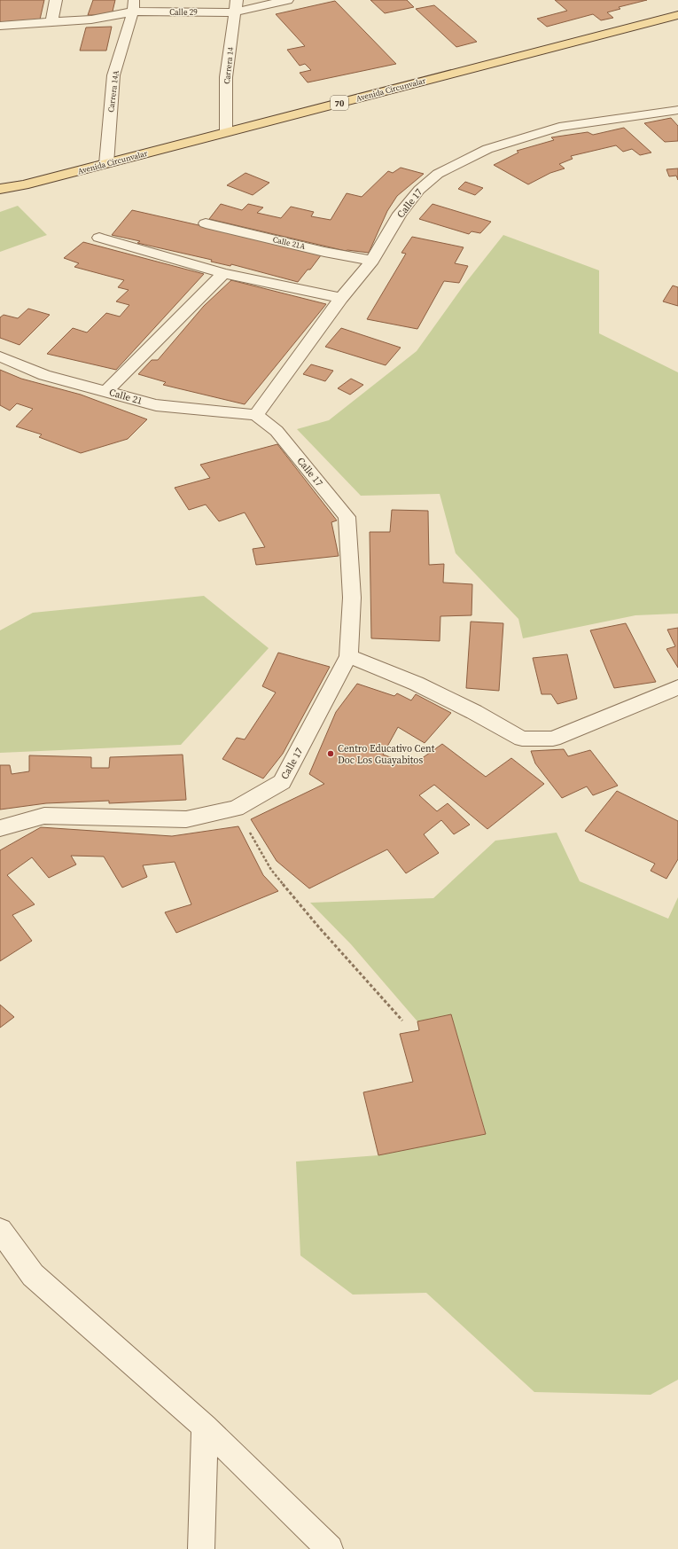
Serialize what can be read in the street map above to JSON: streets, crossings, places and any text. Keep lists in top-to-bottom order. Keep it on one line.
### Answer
{"streets":{"main road":["Avenida Circunvalar","70"],"street":["Calle 29","Carrera 14","Carrera 14A","Calle 17","Calle 21A","Calle 21"]},"crossings":[["Calle 29","Carrera 14"],["Calle 29","Carrera 14A"],["Carrera 14","Avenida Circunvalar"],["Avenida Circunvalar","Carrera 14A"],["Calle 17","Calle 21A"],["Calle 17","Calle 21"]],"places":["Centro Educativo Cent Doc Los Guayabitos"]}
